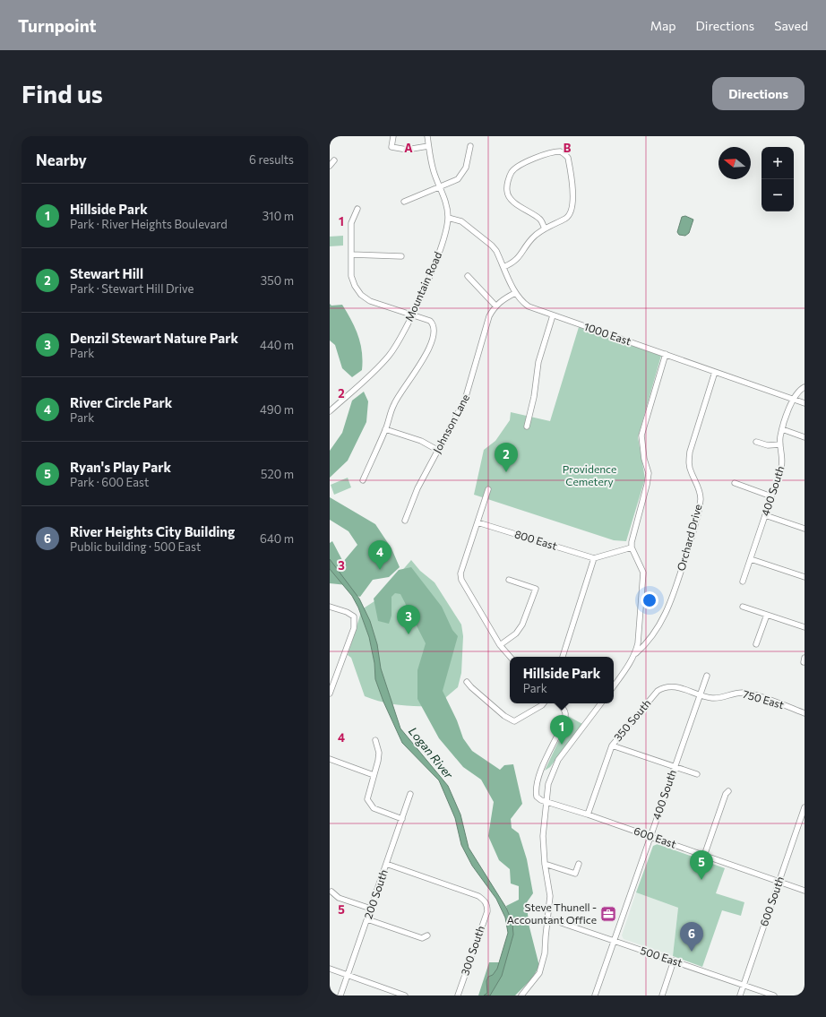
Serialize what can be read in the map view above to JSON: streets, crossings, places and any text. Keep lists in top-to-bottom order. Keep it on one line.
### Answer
{"streets":{"street":["Mountain Road","1000 East","Johnson Lane","400 South","Orchard Drive","800 East","750 East","350 South","600 East","200 South","600 South","300 South","500 East"]},"crossings":[["Mountain Road","1000 East"],["1000 East","Johnson Lane"],["1000 East","400 South"],["1000 East","Orchard Drive"],["400 South","750 East"],["400 South","350 South"],["400 South","600 East"],["400 South","500 East"],["750 East","350 South"],["350 South","600 East"],["600 East","600 South"],["200 South","300 South"],["600 South","500 East"]],"water":["Logan River"],"parks":["Providence Cemetery"],"places":{"office":["Steve Thunell - Accountant Office"]},"north":"left","page":{"header":"Turnpoint","nav":["Map","Directions","Saved"],"buttons":"Directions","title":"Find us","heading":["Nearby","6 results"],"map_buttons":["+","−"],"list":[{"mark":"1","name":"Hillside Park","note":"Park · River Heights Boulevard","value":"310 m"},{"mark":"2","name":"Stewart Hill","note":"Park · Stewart Hill Drive","value":"350 m"},{"mark":"3","name":"Denzil Stewart Nature Park","note":"Park","value":"440 m"},{"mark":"4","name":"River Circle Park","note":"Park","value":"490 m"},{"mark":"5","name":"Ryan's Play Park","note":"Park · 600 East","value":"520 m"},{"mark":"6","name":"River Heights City Building","note":"Public building · 500 East","value":"640 m"}],"pins":["2","4","3","1","5","6"],"popup":["Hillside Park","Park"]},"grid":{"columns":["A","B"],"rows":["1","2","3","4","5"]}}
